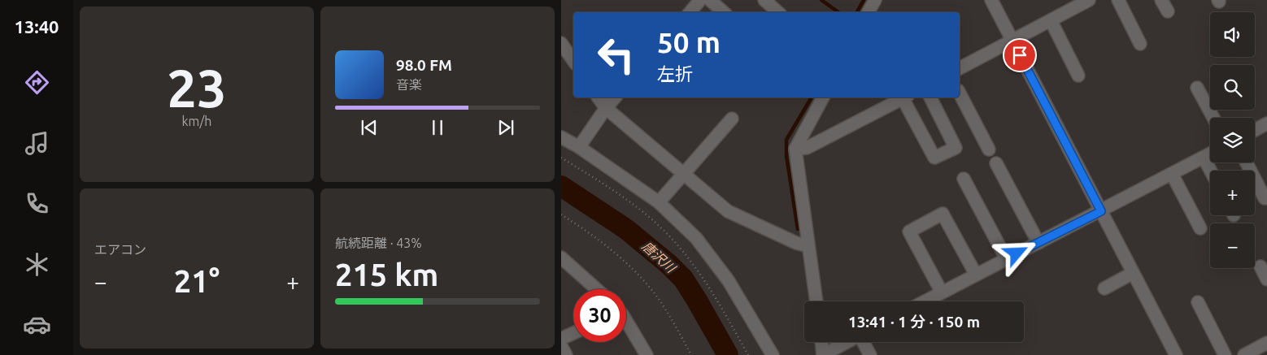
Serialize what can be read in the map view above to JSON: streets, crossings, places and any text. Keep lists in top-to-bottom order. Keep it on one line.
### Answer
{"water":["唐沢川"],"page":{"tabs":"13:40","tile":[["23","km/h"],"エアコン",["航続距離 · 43%","215 km"]],"map_buttons":["+","−"],"turn":["50 m","左折"],"song":["98.0 FM","音楽"],"heat":["−","21°","+"],"limit":"30","trip":"13:41 · 1 分 · 150 m"}}
